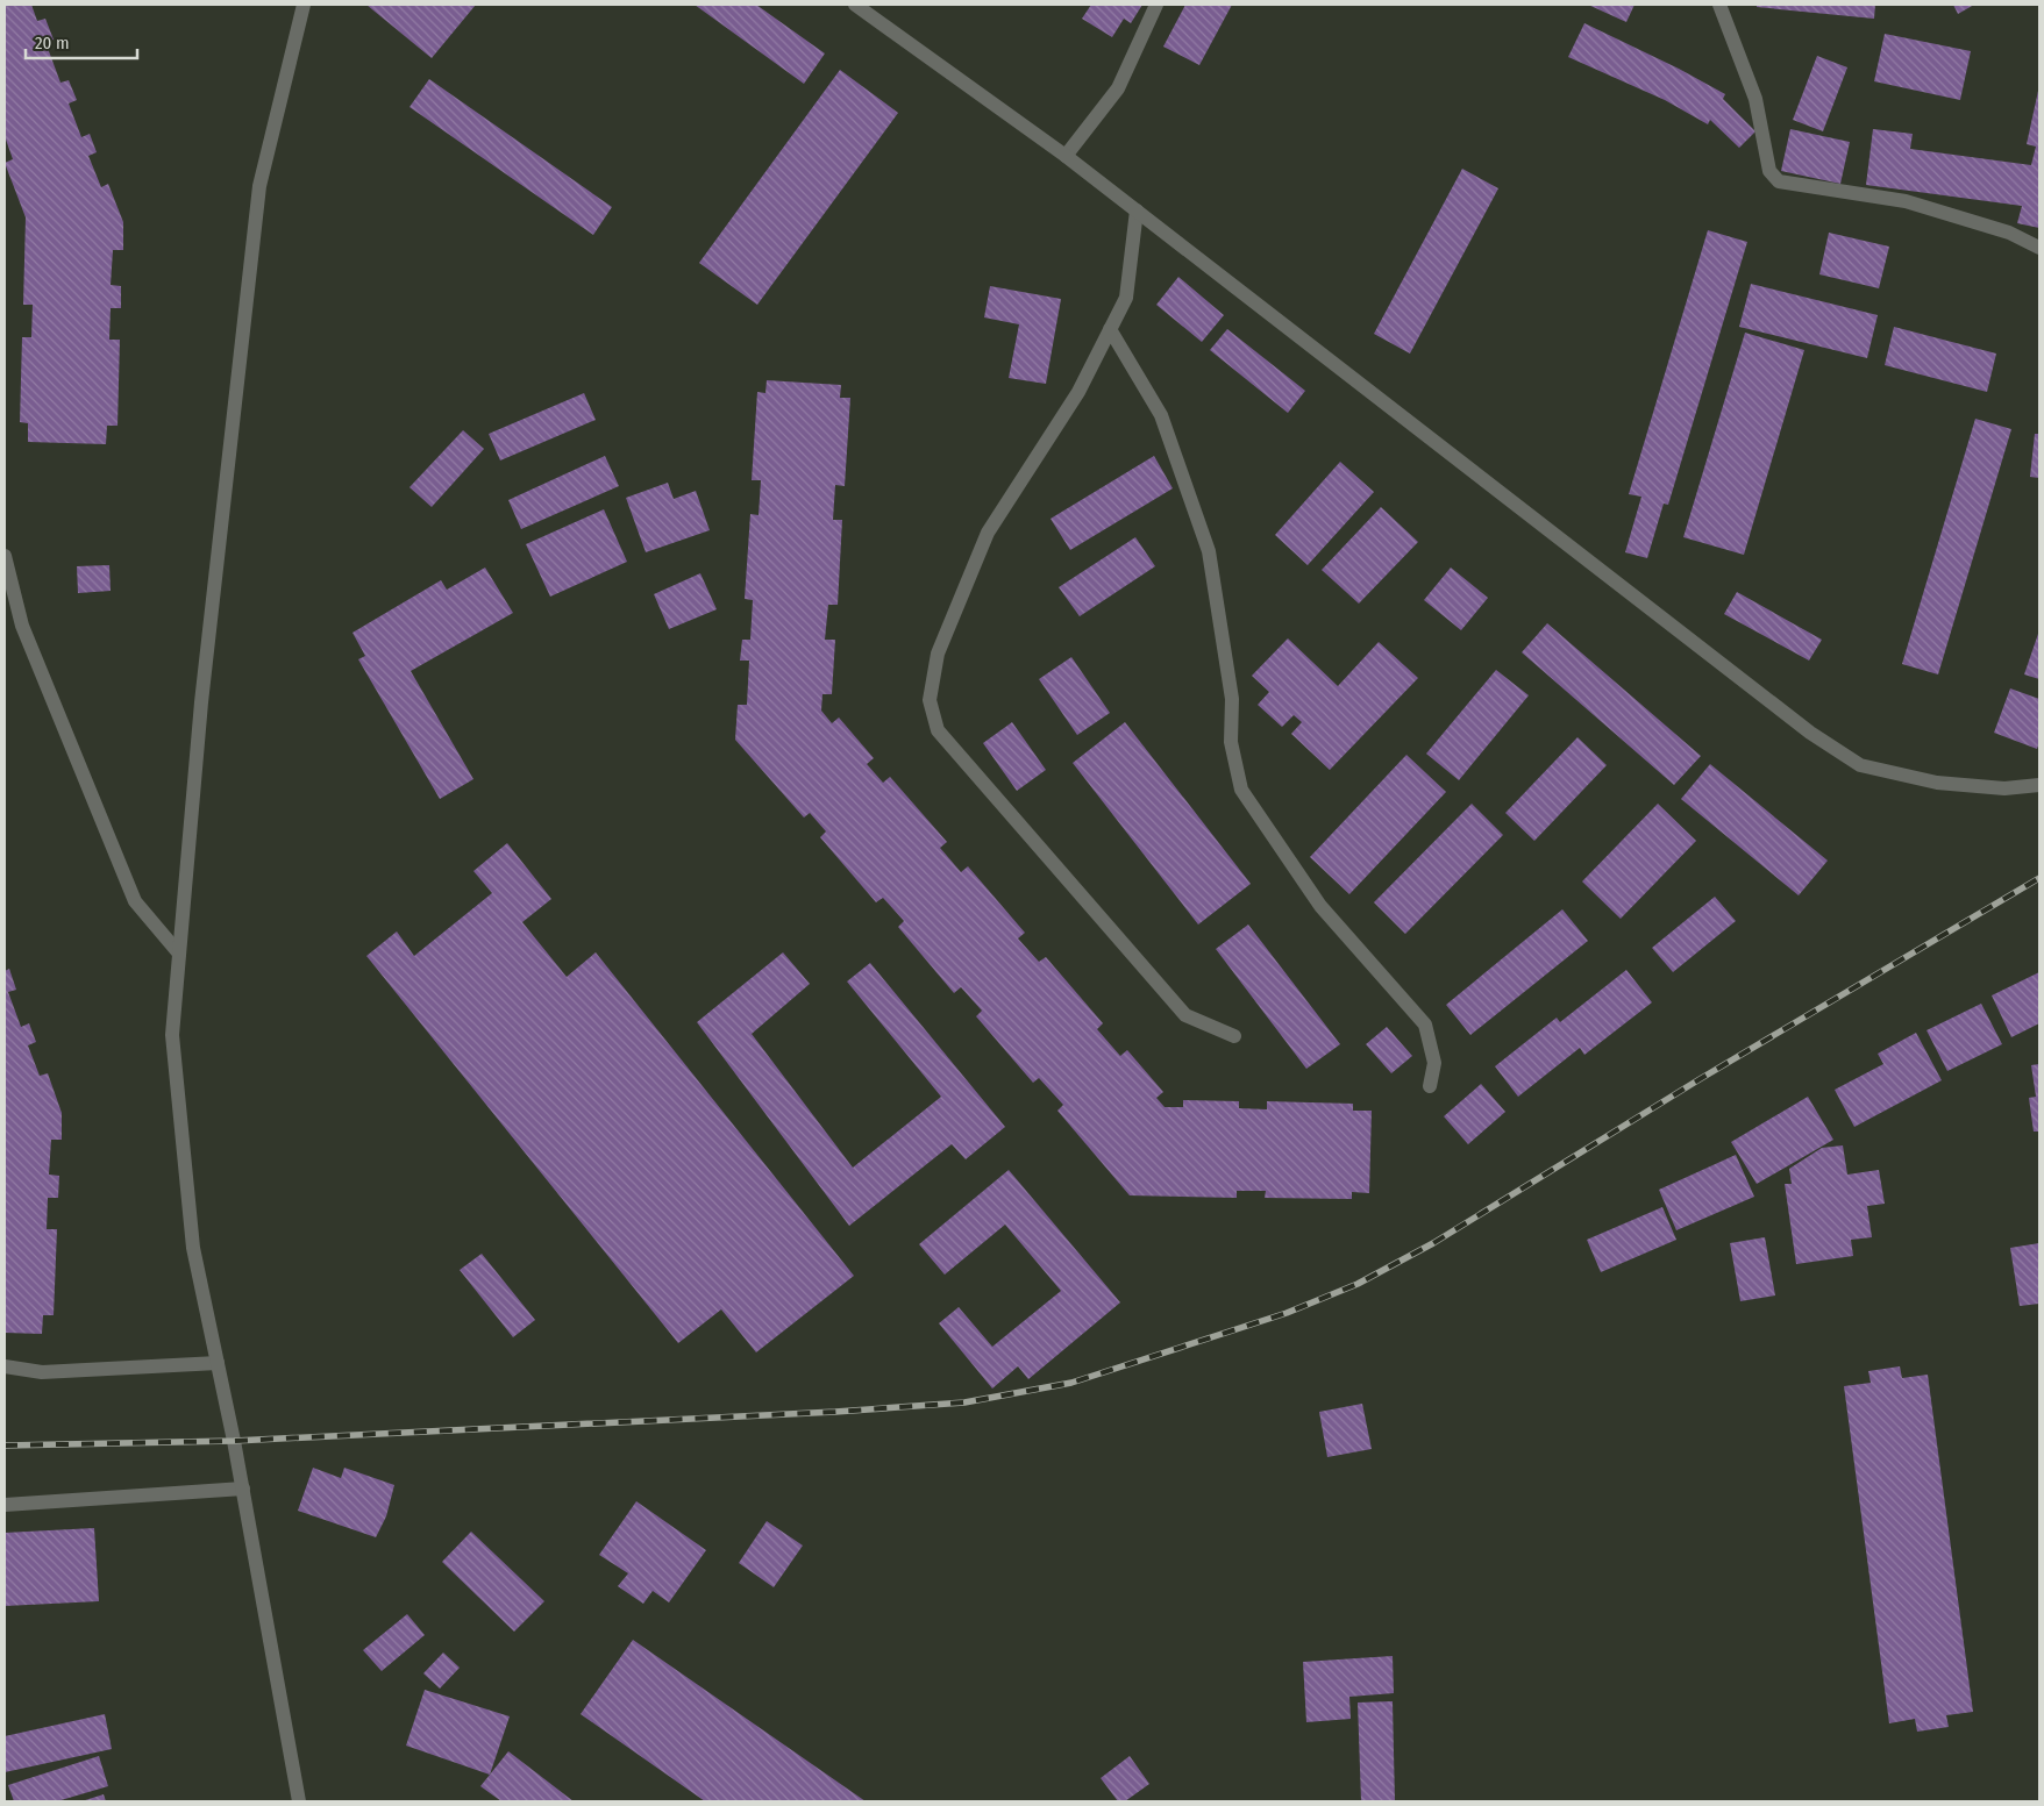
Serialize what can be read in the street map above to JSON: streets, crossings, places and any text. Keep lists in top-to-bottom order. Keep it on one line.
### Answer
{"scale_bar":"20 m"}
